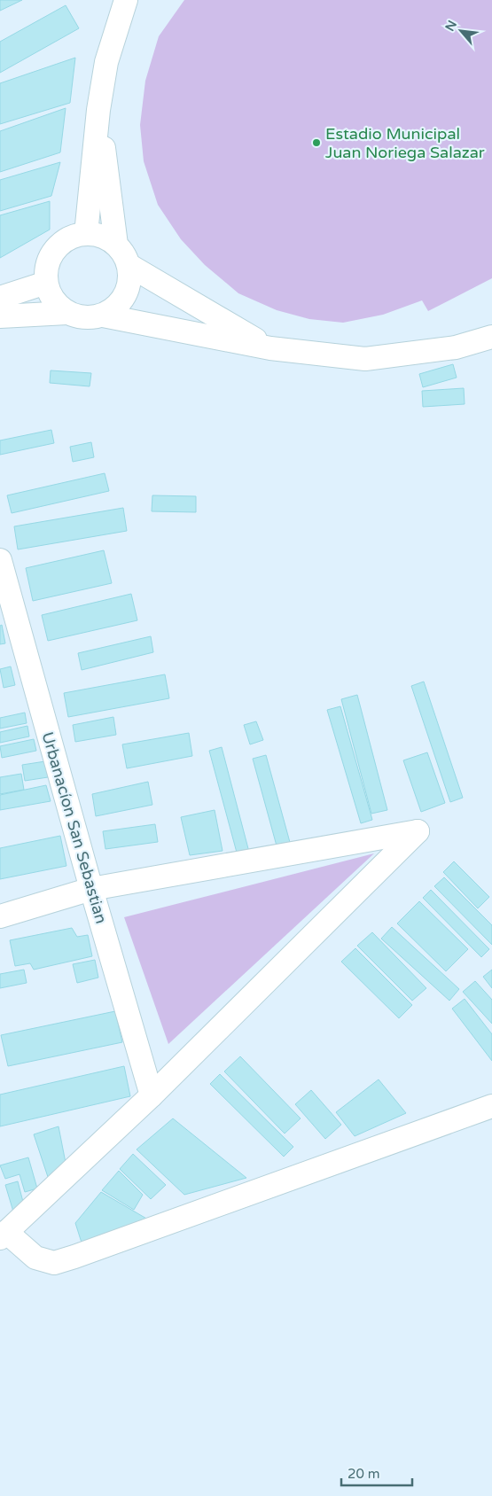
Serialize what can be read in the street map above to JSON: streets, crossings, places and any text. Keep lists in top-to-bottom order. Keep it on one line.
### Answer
{"streets":{"street":["Urbanacíon San Sebastian"]},"places":["Estadio Municipal Juan Noriega Salazar"],"scale_bar":"20 m","north":"top left"}
